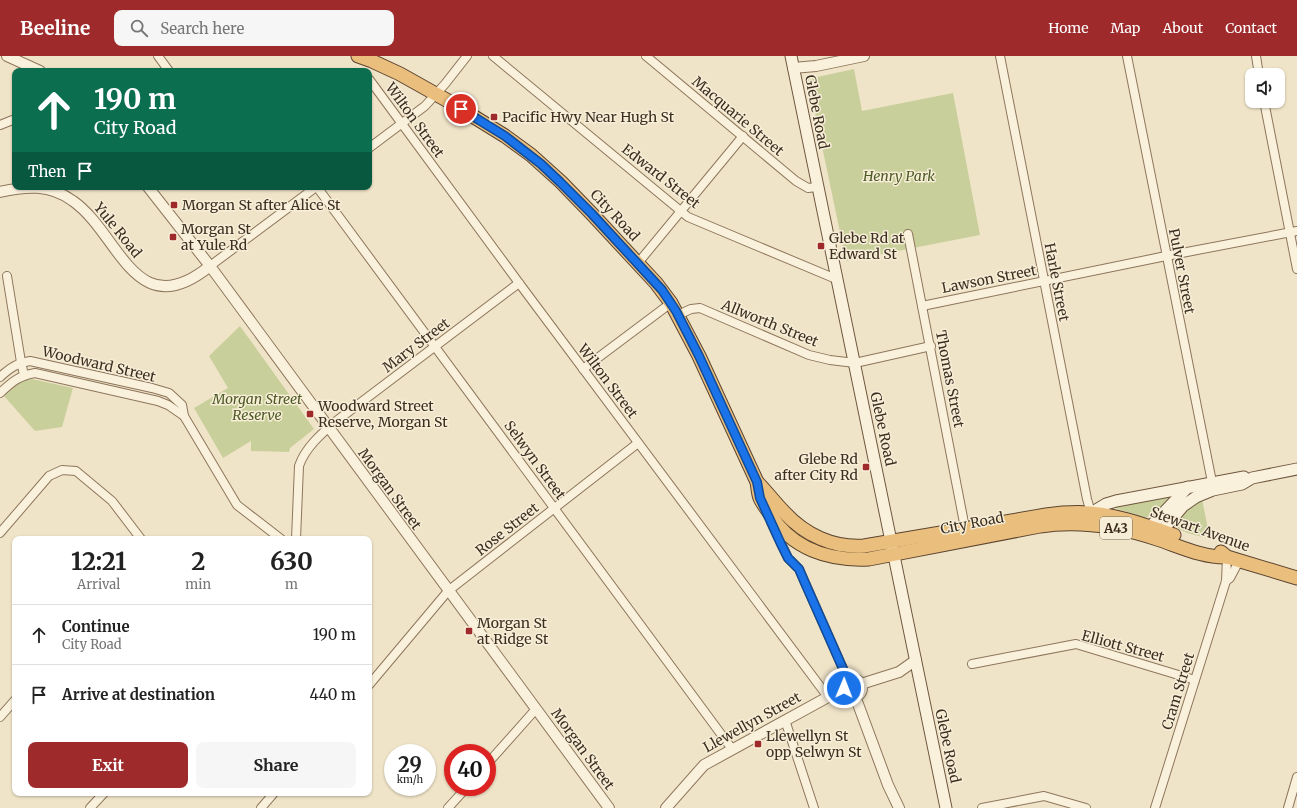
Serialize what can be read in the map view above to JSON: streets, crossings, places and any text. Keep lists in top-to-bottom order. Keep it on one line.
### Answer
{"streets":{"highway":["City Road","A43","Stewart Avenue"],"main road":["Glebe Road"],"street":["Macquarie Street","Wilton Street","Edward Street","Yule Road","Pulver Street","Lawson Street","Harle Street","Allworth Street","Mary Street","Woodward Street","Thomas Street","Selwyn Street","Morgan Street","Rose Street","Elliott Street","Cram Street","Llewellyn Street"]},"crossings":[["Glebe Road","Macquarie Street"],["Glebe Road","Edward Street"],["Glebe Road","City Road"],["Glebe Road","Allworth Street"],["Glebe Road","A43"],["Wilton Street","Mary Street"],["Wilton Street","Rose Street"],["Wilton Street","Llewellyn Street"],["City Road","Allworth Street"],["City Road","A43"],["City Road","Stewart Avenue"],["Yule Road","Morgan Street"],["Pulver Street","Lawson Street"],["Lawson Street","Harle Street"],["Lawson Street","Thomas Street"],["Harle Street","A43"],["Harle Street","Stewart Avenue"],["Allworth Street","Thomas Street"],["Mary Street","Selwyn Street"],["Mary Street","Morgan Street"],["Thomas Street","A43"],["Selwyn Street","Rose Street"],["Selwyn Street","Llewellyn Street"],["Morgan Street","Rose Street"],["A43","Stewart Avenue"],["Stewart Avenue","Cram Street"],["Elliott Street","Cram Street"]],"parks":["Henry Park","Morgan Street Reserve"],"places":{"transit":["Pacific Hwy Near Hugh St","Morgan St after Alice St","Morgan St at Yule Rd","Glebe Rd at Edward St","Woodward Street Reserve, Morgan St","Glebe Rd after City Rd","Morgan St at Ridge St","Llewellyn St opp Selwyn St"]},"page":{"header":"Beeline","search":"Search here","nav":["Home","Map","About","Contact"],"turn":["190 m","City Road"],"then":"Then","eta":["12:21","Arrival","2","min","630","m"],"list":[{"name":"Continue","note":"City Road","value":"190 m"},{"name":"Arrive at destination","value":"440 m"}],"buttons":["Exit","Share"],"speed":"29 km/h","limit":"40"}}
